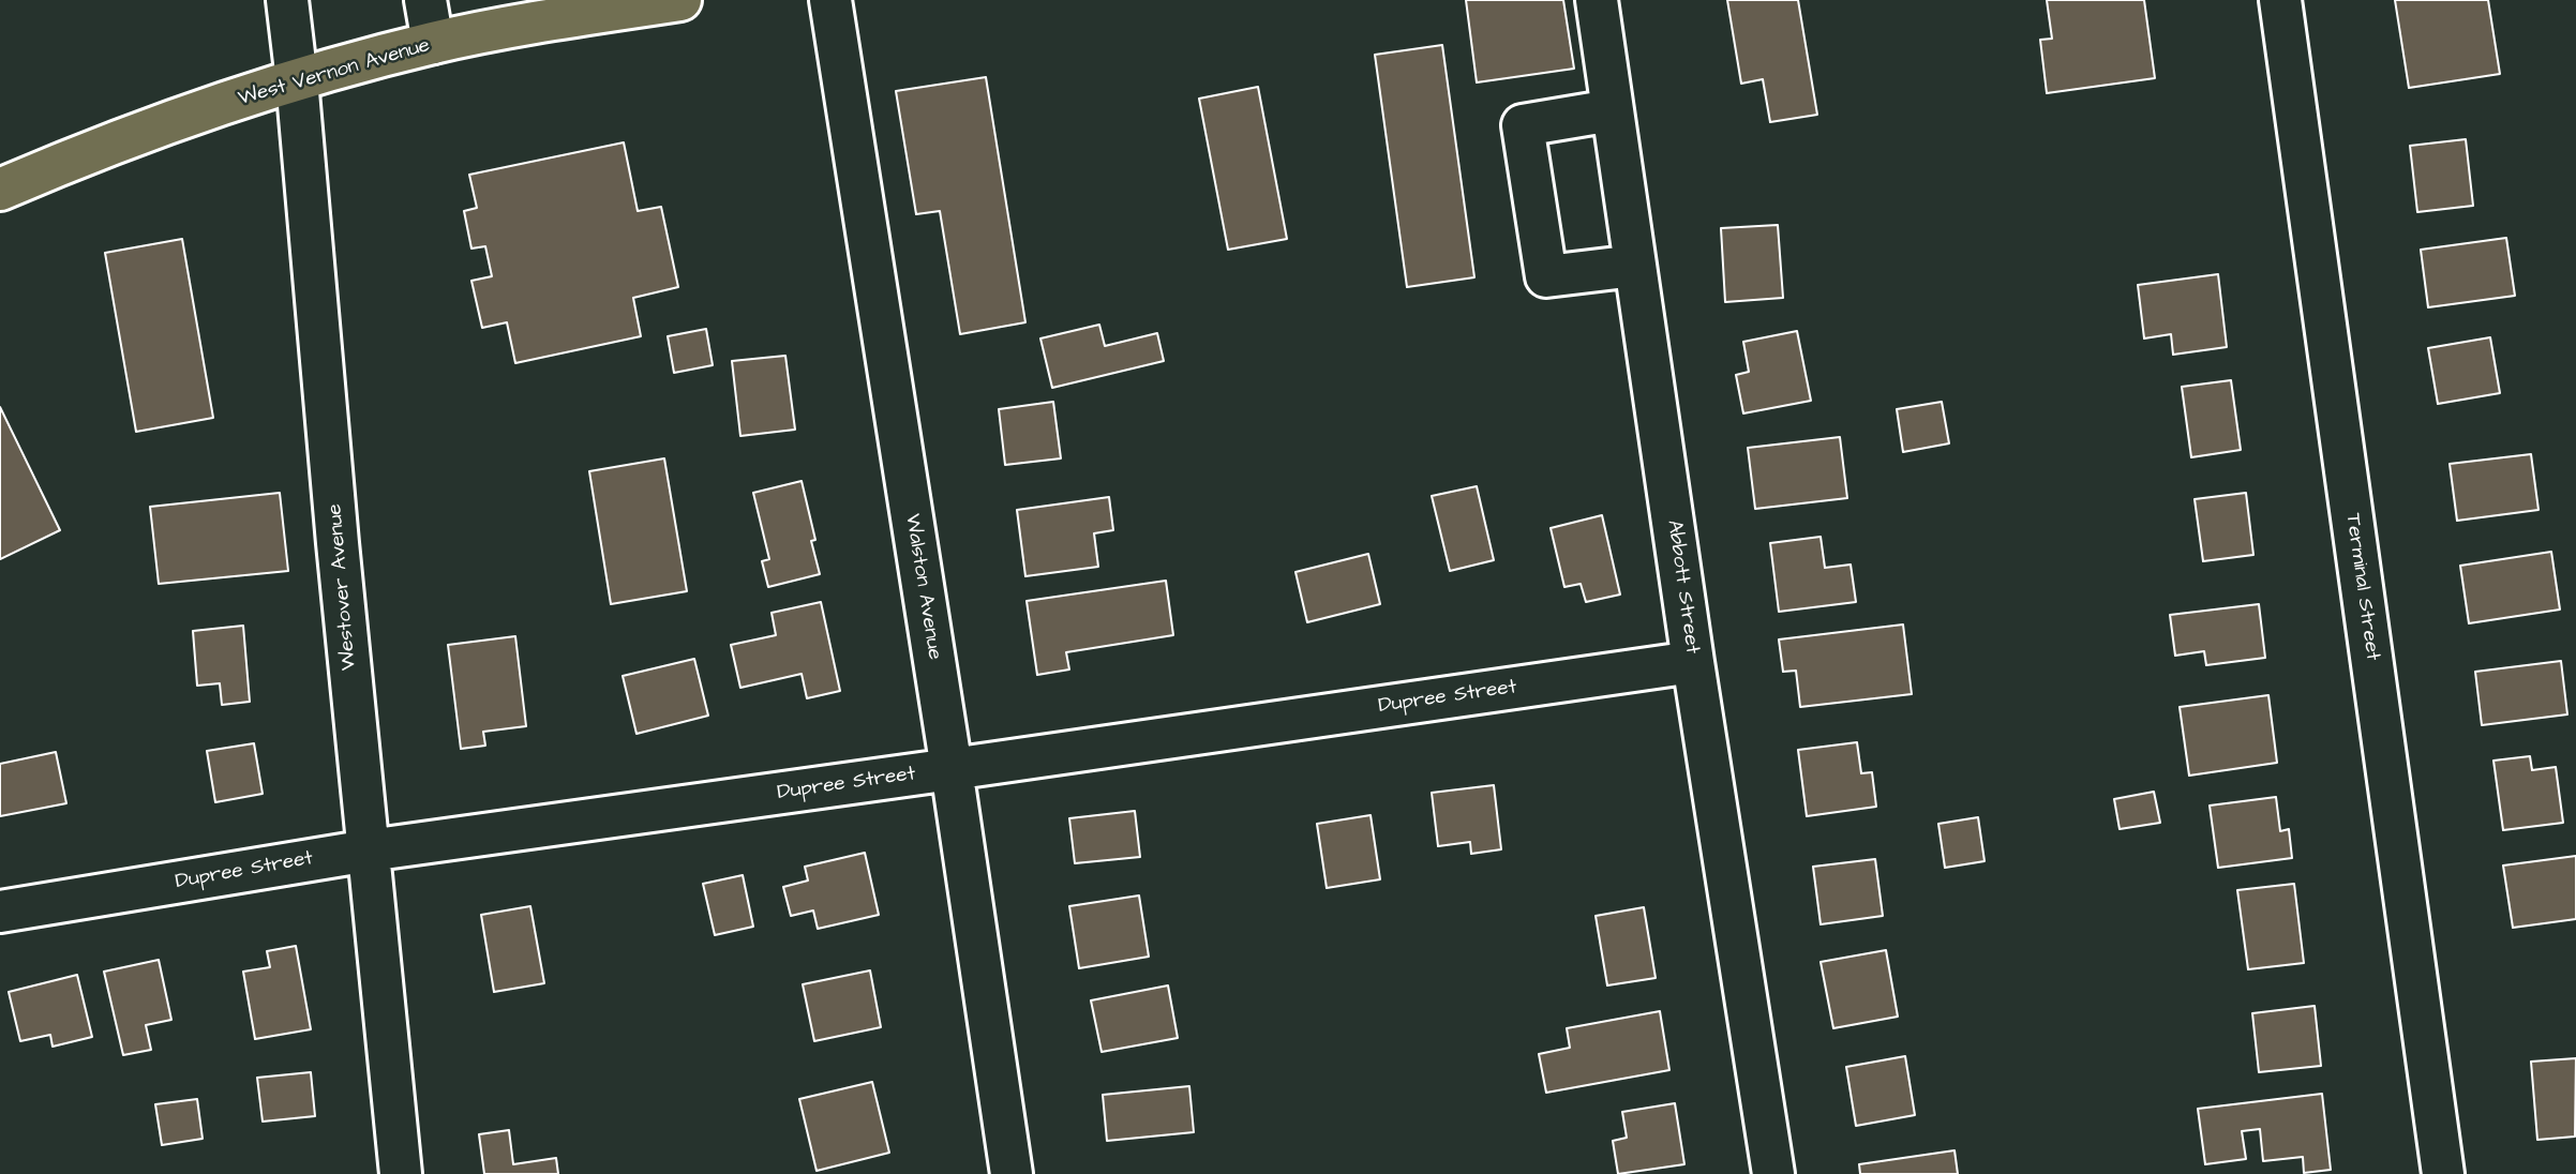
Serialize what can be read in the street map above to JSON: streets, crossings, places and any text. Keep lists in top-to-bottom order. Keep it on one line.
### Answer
{"streets":{"main road":["West Vernon Avenue"],"street":["Westover Avenue","Walston Avenue","Abbott Street","Terminal Street","Dupree Street"]},"crossings":[["West Vernon Avenue","Westover Avenue"],["Westover Avenue","Dupree Street"],["Walston Avenue","Dupree Street"],["Abbott Street","Dupree Street"]]}
